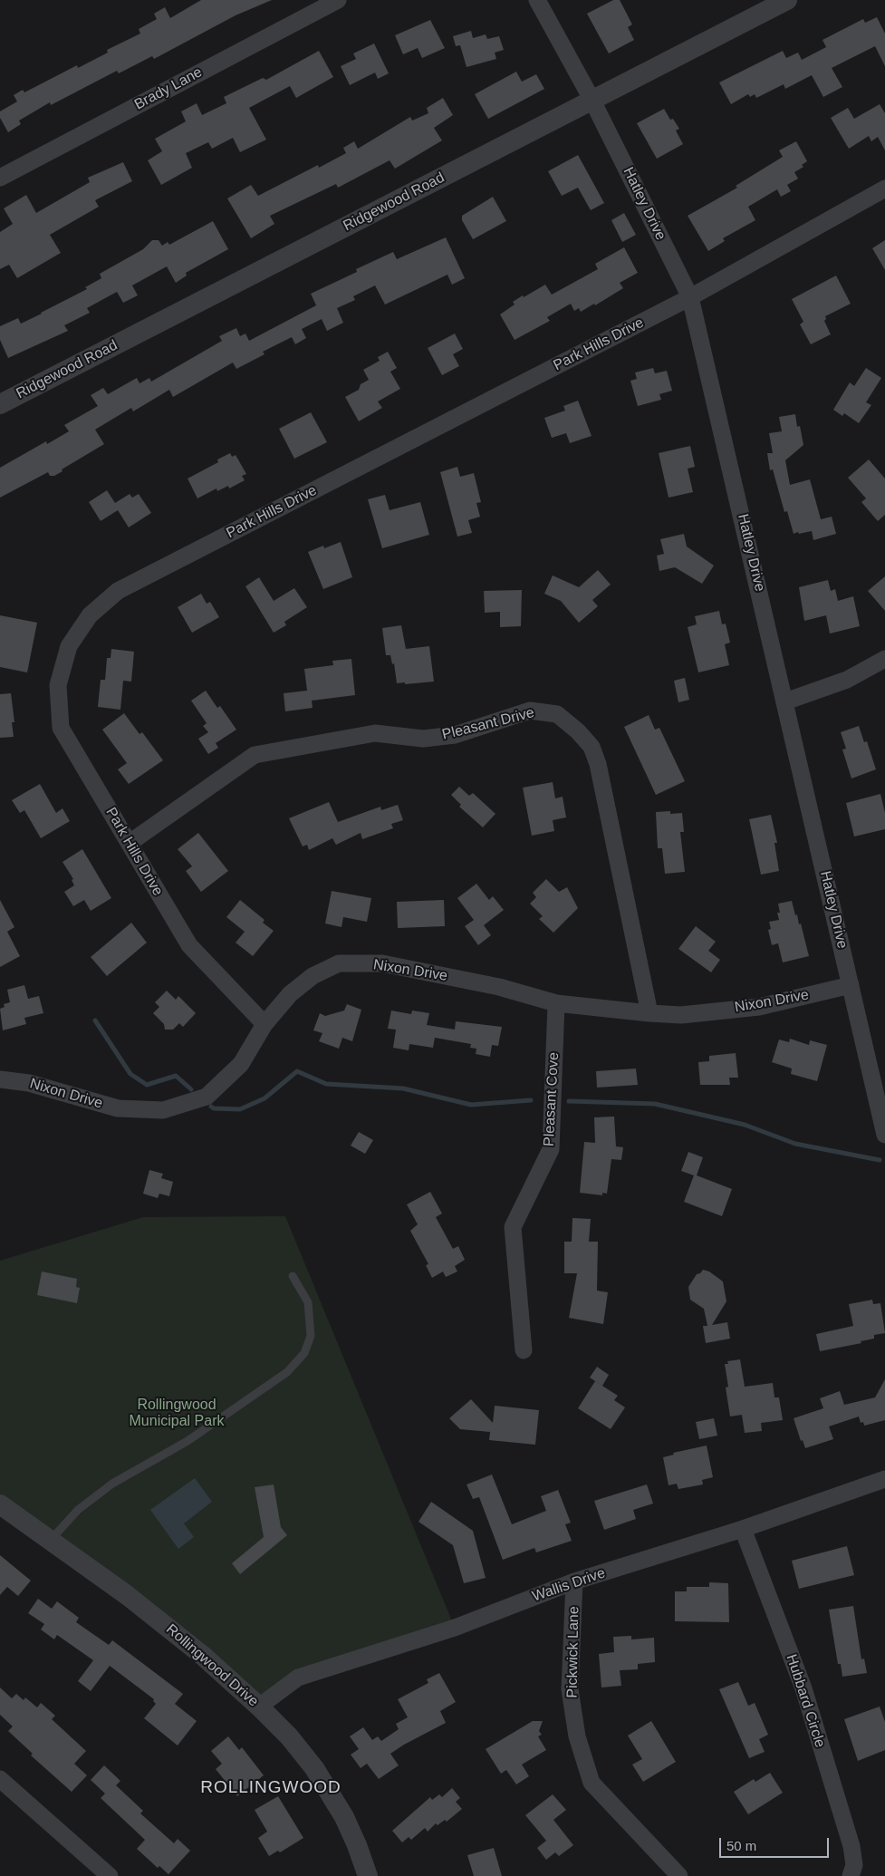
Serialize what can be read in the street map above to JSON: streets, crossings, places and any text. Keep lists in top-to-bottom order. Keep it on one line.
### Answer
{"streets":{"street":["Brady Lane","Ridgewood Road","Hatley Drive","Park Hills Drive","Pleasant Drive","Nixon Drive","Pleasant Cove","Wallis Drive","Pickwick Lane","Rollingwood Drive","Hubbard Circle"]},"crossings":[["Ridgewood Road","Hatley Drive"],["Hatley Drive","Park Hills Drive"],["Hatley Drive","Nixon Drive"],["Park Hills Drive","Pleasant Drive"],["Park Hills Drive","Nixon Drive"],["Pleasant Drive","Nixon Drive"],["Nixon Drive","Pleasant Cove"],["Wallis Drive","Pickwick Lane"],["Wallis Drive","Rollingwood Drive"],["Wallis Drive","Hubbard Circle"]],"districts":["ROLLINGWOOD"],"parks":["Rollingwood Municipal Park"],"scale_bar":"50 m"}
